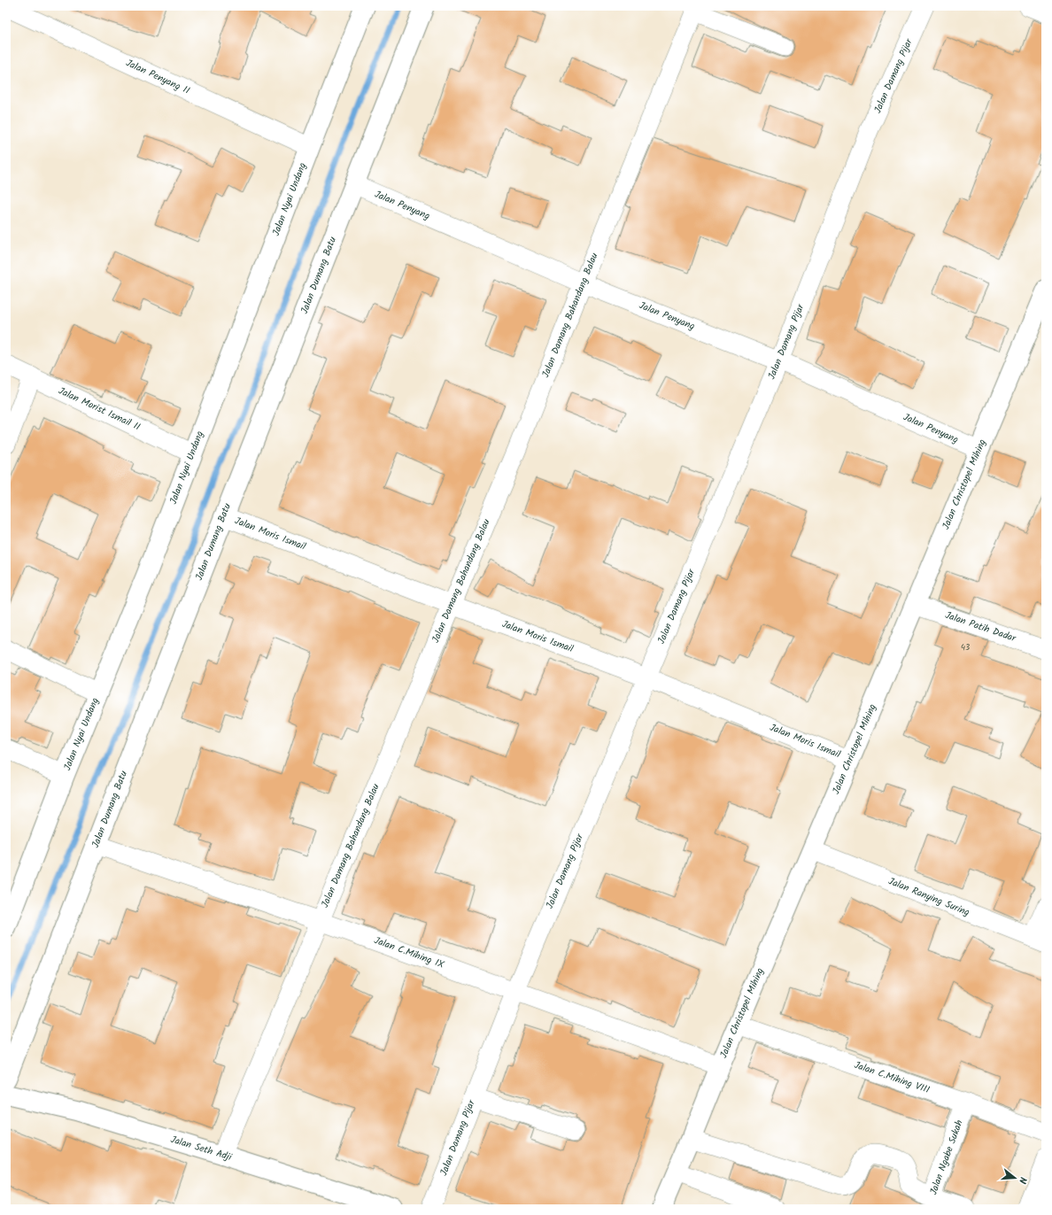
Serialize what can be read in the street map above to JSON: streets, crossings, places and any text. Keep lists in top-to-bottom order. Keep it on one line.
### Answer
{"streets":{"street":["Jalan Damang Pijar","Jalan Penyang II","Jalan Nyai Undang","Jalan Penyang","Jalan Dumang Batu","Jalan Damang Bahandang Balau","Jalan Morist Ismail II","Jalan Christopel Mihing","Jalan Moris Ismail","Jalan Patih Dadar","Jalan Ranying Suring","Jalan C.Mihing IX","Jalan C.Mihing VIII","Jalan Seth Adji","Jalan Ngabe Sukah"]},"crossings":[["Jalan Damang Pijar","Jalan Penyang"],["Jalan Damang Pijar","Jalan Moris Ismail"],["Jalan Damang Pijar","Jalan C.Mihing IX"],["Jalan Penyang II","Jalan Nyai Undang"],["Jalan Nyai Undang","Jalan Morist Ismail II"],["Jalan Penyang","Jalan Dumang Batu"],["Jalan Penyang","Jalan Damang Bahandang Balau"],["Jalan Penyang","Jalan Christopel Mihing"],["Jalan Dumang Batu","Jalan Moris Ismail"],["Jalan Dumang Batu","Jalan C.Mihing IX"],["Jalan Damang Bahandang Balau","Jalan Moris Ismail"],["Jalan Damang Bahandang Balau","Jalan C.Mihing IX"],["Jalan Damang Bahandang Balau","Jalan Seth Adji"],["Jalan Christopel Mihing","Jalan Moris Ismail"],["Jalan Christopel Mihing","Jalan Patih Dadar"],["Jalan Christopel Mihing","Jalan Ranying Suring"],["Jalan Christopel Mihing","Jalan C.Mihing IX"],["Jalan Christopel Mihing","Jalan C.Mihing VIII"],["Jalan C.Mihing VIII","Jalan Ngabe Sukah"]],"house_numbers":["43"],"north":"right"}
